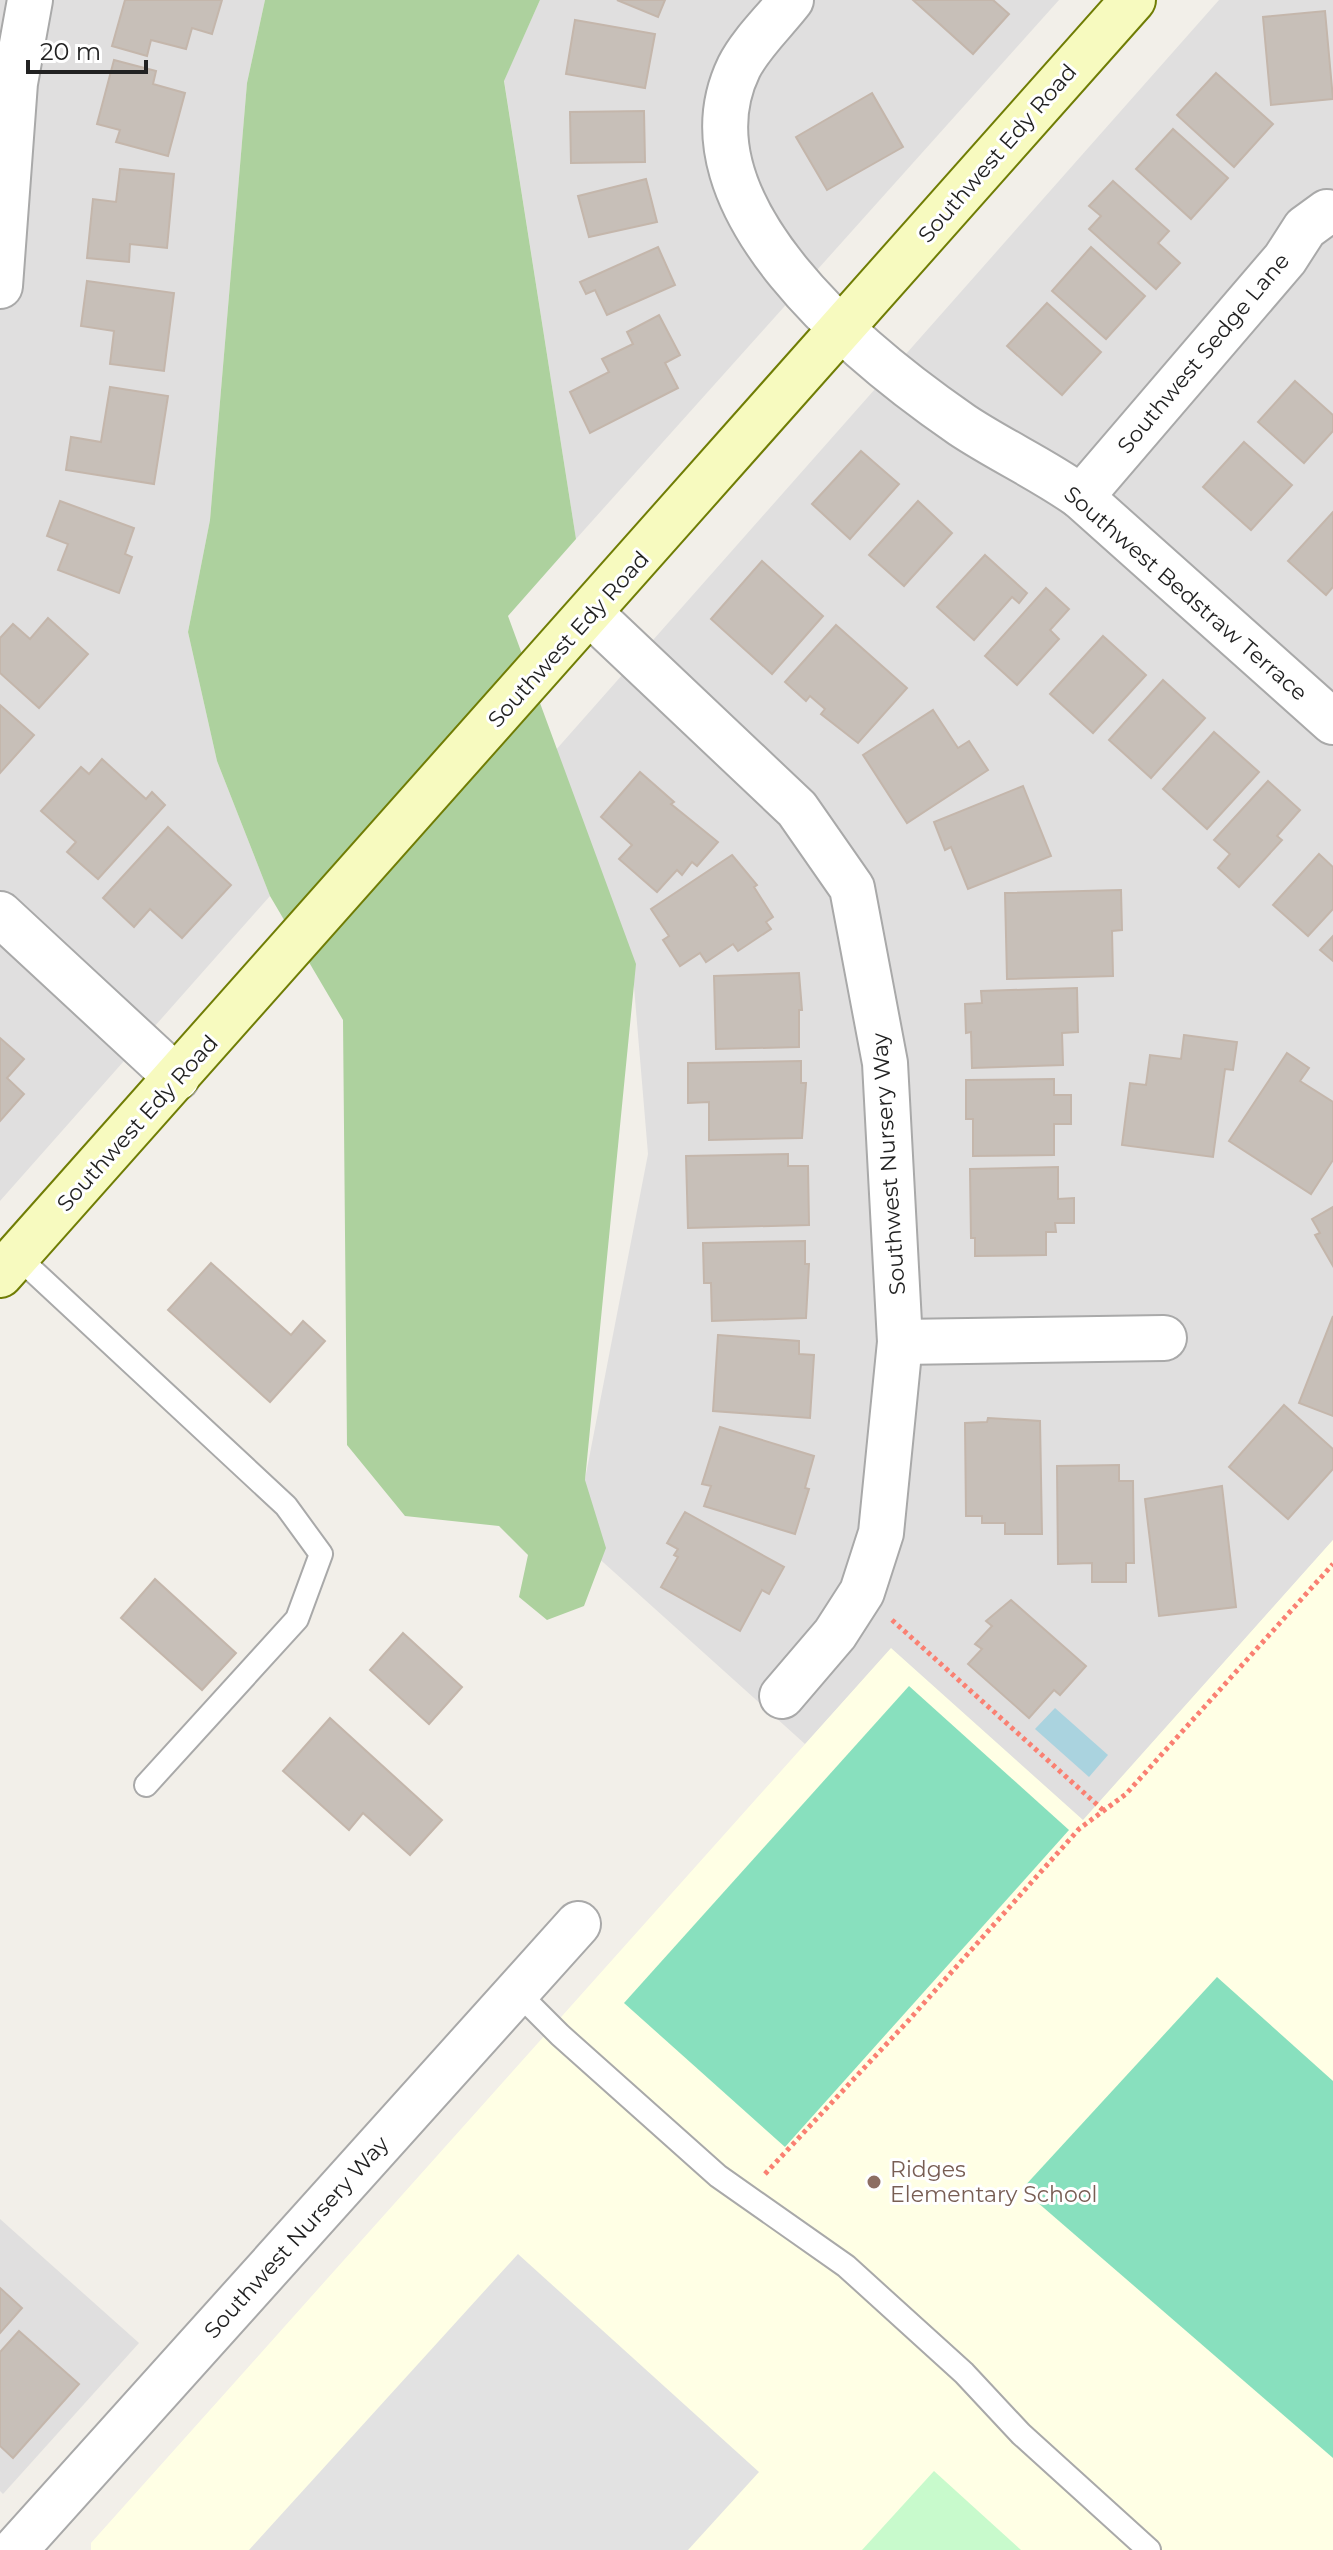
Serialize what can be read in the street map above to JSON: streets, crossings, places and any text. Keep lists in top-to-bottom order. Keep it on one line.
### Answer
{"streets":{"main road":["Southwest Edy Road"],"street":["Southwest Sedge Lane","Southwest Bedstraw Terrace","Southwest Nursery Way"]},"crossings":[["Southwest Edy Road","Southwest Bedstraw Terrace"],["Southwest Edy Road","Southwest Nursery Way"],["Southwest Sedge Lane","Southwest Bedstraw Terrace"]],"places":["Ridges Elementary School"],"scale_bar":"20 m"}
